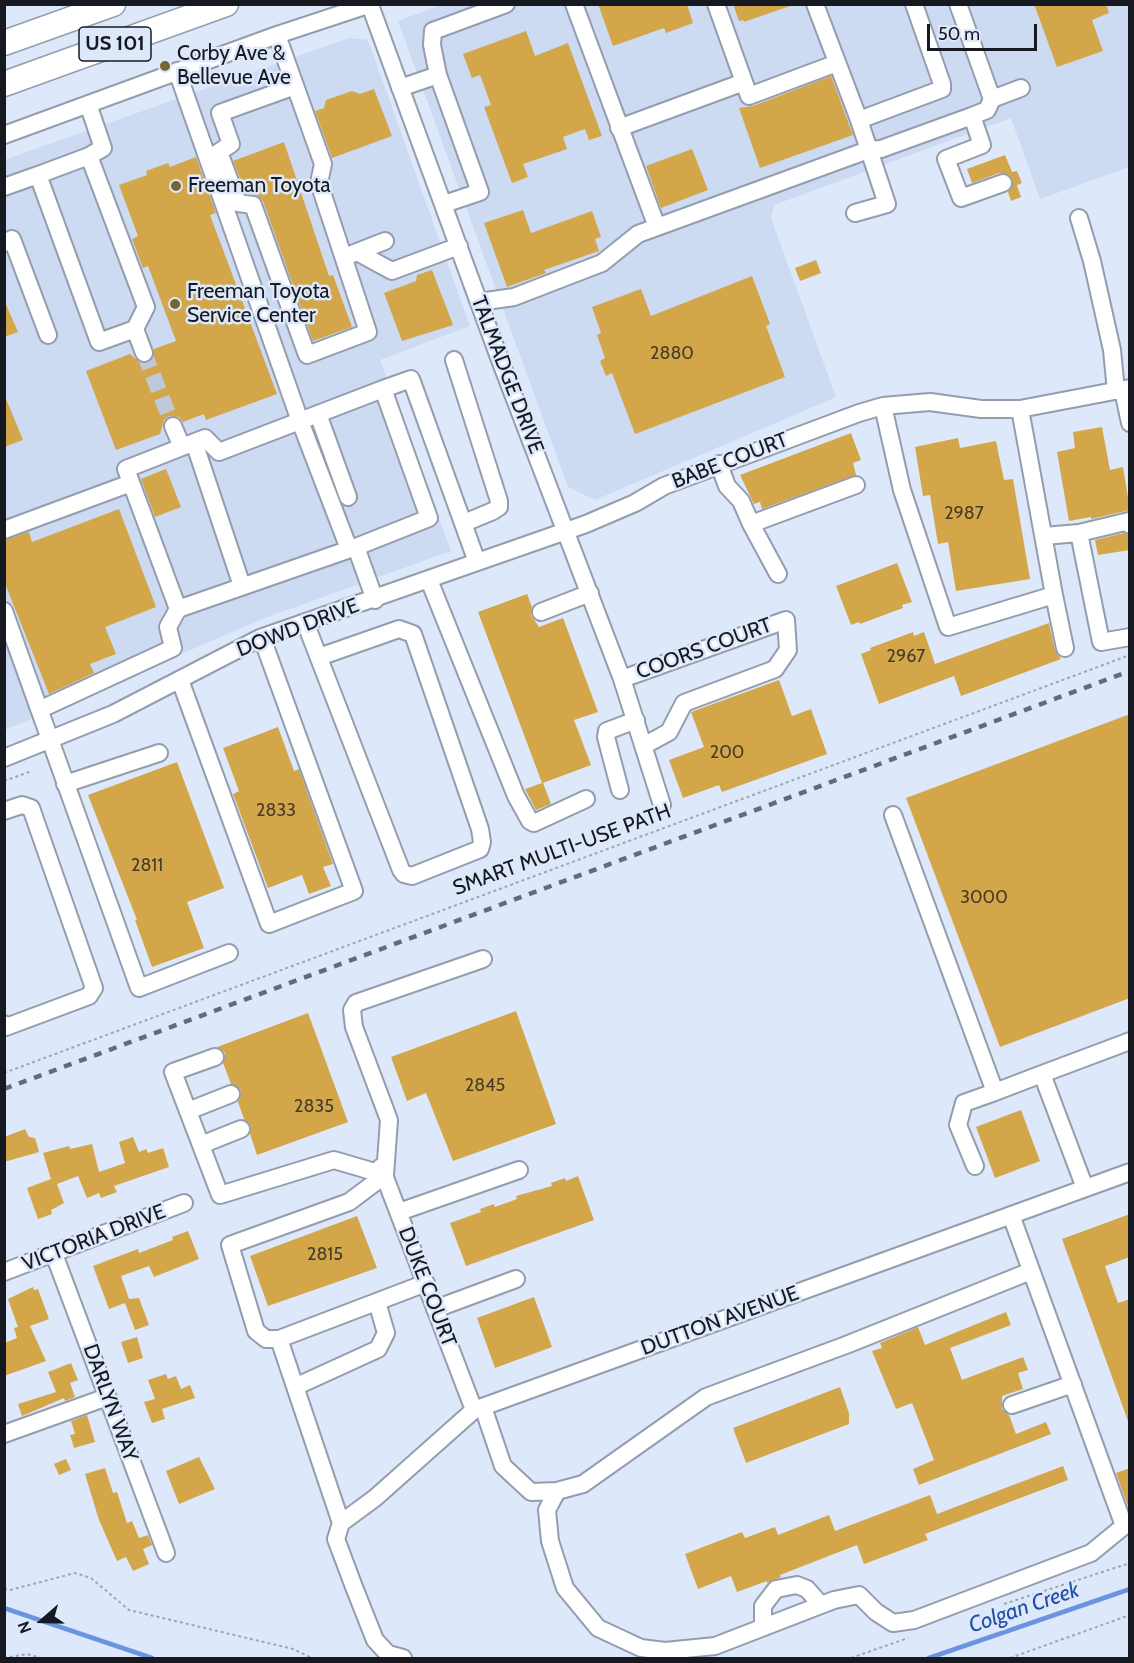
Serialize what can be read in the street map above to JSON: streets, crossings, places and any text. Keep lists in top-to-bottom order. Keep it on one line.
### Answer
{"streets":{"highway":["US 101"],"street":["TALMADGE DRIVE","BABE COURT","DOWD DRIVE","COORS COURT","VICTORIA DRIVE","DUKE COURT","DUTTON AVENUE","DARLYN WAY"],"path":["SMART MULTI-USE PATH"]},"crossings":[["TALMADGE DRIVE","BABE COURT"],["TALMADGE DRIVE","DOWD DRIVE"],["TALMADGE DRIVE","COORS COURT"],["BABE COURT","DOWD DRIVE"],["VICTORIA DRIVE","DARLYN WAY"],["DUKE COURT","DUTTON AVENUE"]],"water":["Colgan Creek"],"places":["Corby Ave & Bellevue Ave","Freeman Toyota","Freeman Toyota Service Center"],"house_numbers":["2880","2987","2967","200","2833","2811","3000","2845","2835","2815"],"scale_bar":"50 m","north":"left"}
